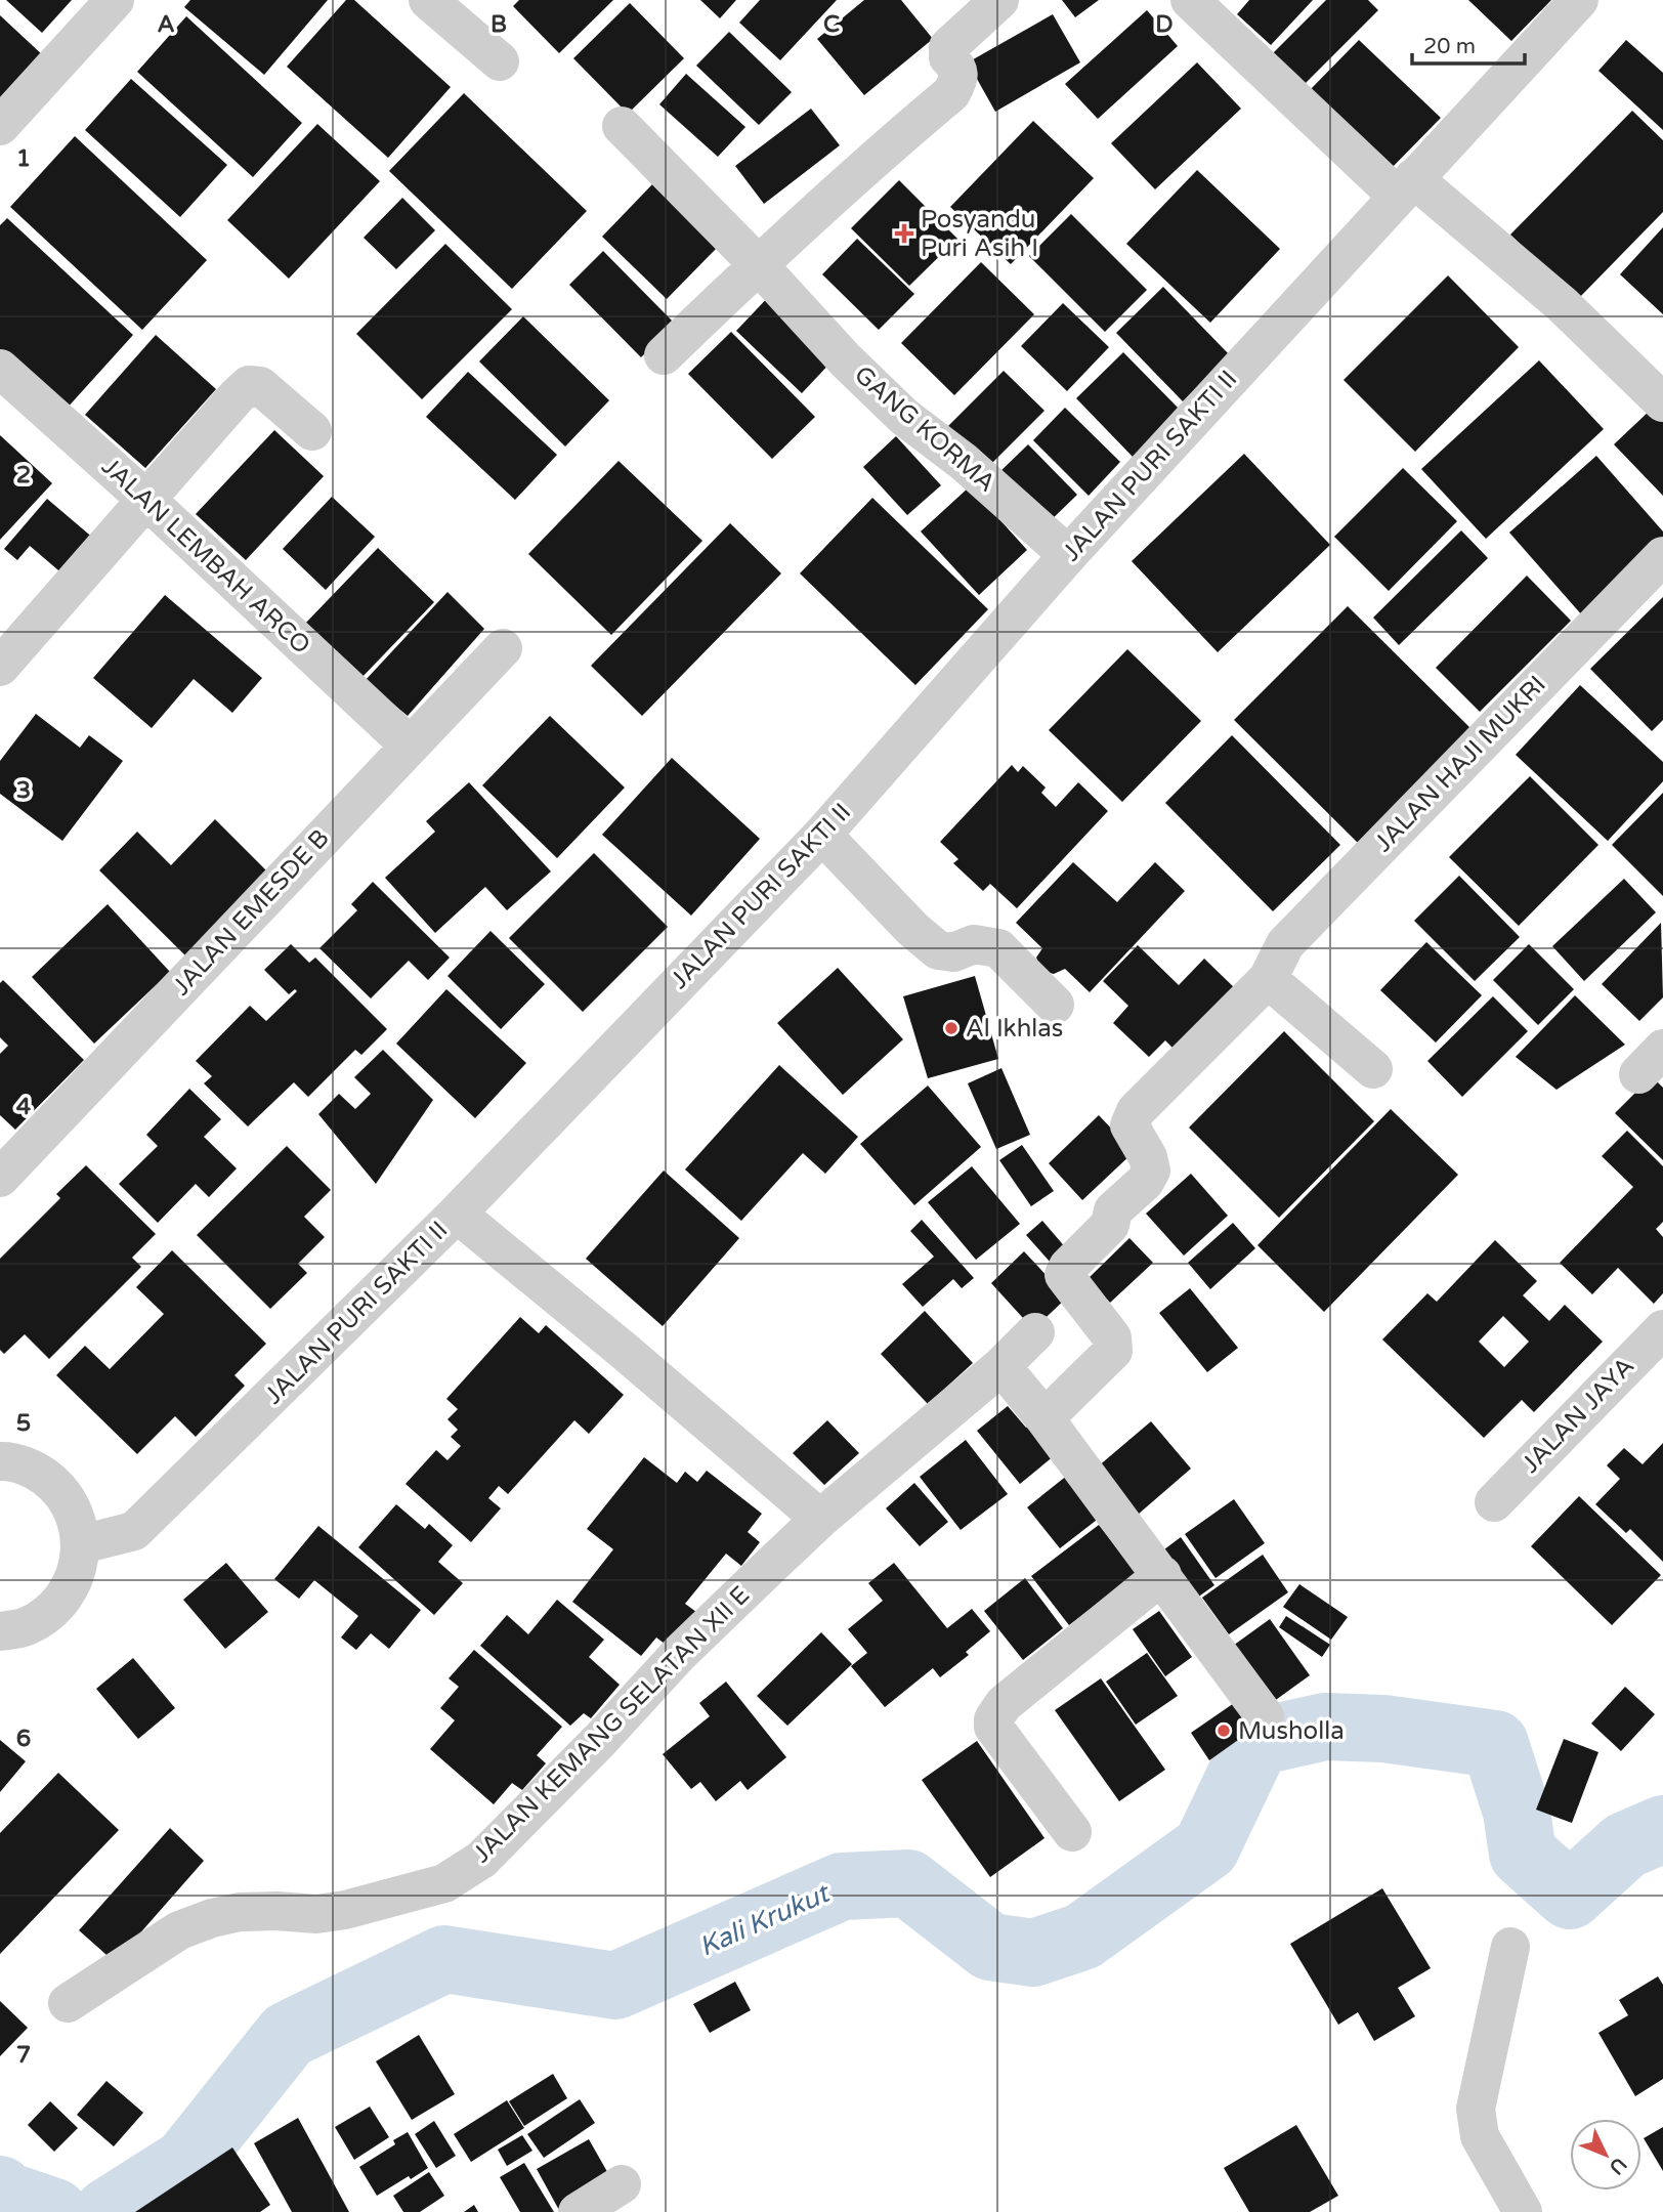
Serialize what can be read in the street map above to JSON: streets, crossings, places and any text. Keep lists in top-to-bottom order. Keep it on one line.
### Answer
{"streets":{"street":["GANG KORMA","JALAN PURI SAKTI II","JALAN LEMBAH ARCO","JALAN HAJI MUKRI","JALAN EMESDE B","JALAN JAYA","JALAN KEMANG SELATAN XII E"]},"crossings":[["GANG KORMA","JALAN PURI SAKTI II"],["JALAN LEMBAH ARCO","JALAN EMESDE B"]],"water":["Kali Krukut"],"places":{"health":["Posyandu Puri Asih I"],"other":["Al Ikhlas","Musholla"]},"scale_bar":"20 m","north":"bottom right","grid":{"columns":["A","B","C","D"],"rows":["1","2","3","4","5","6","7"]}}
